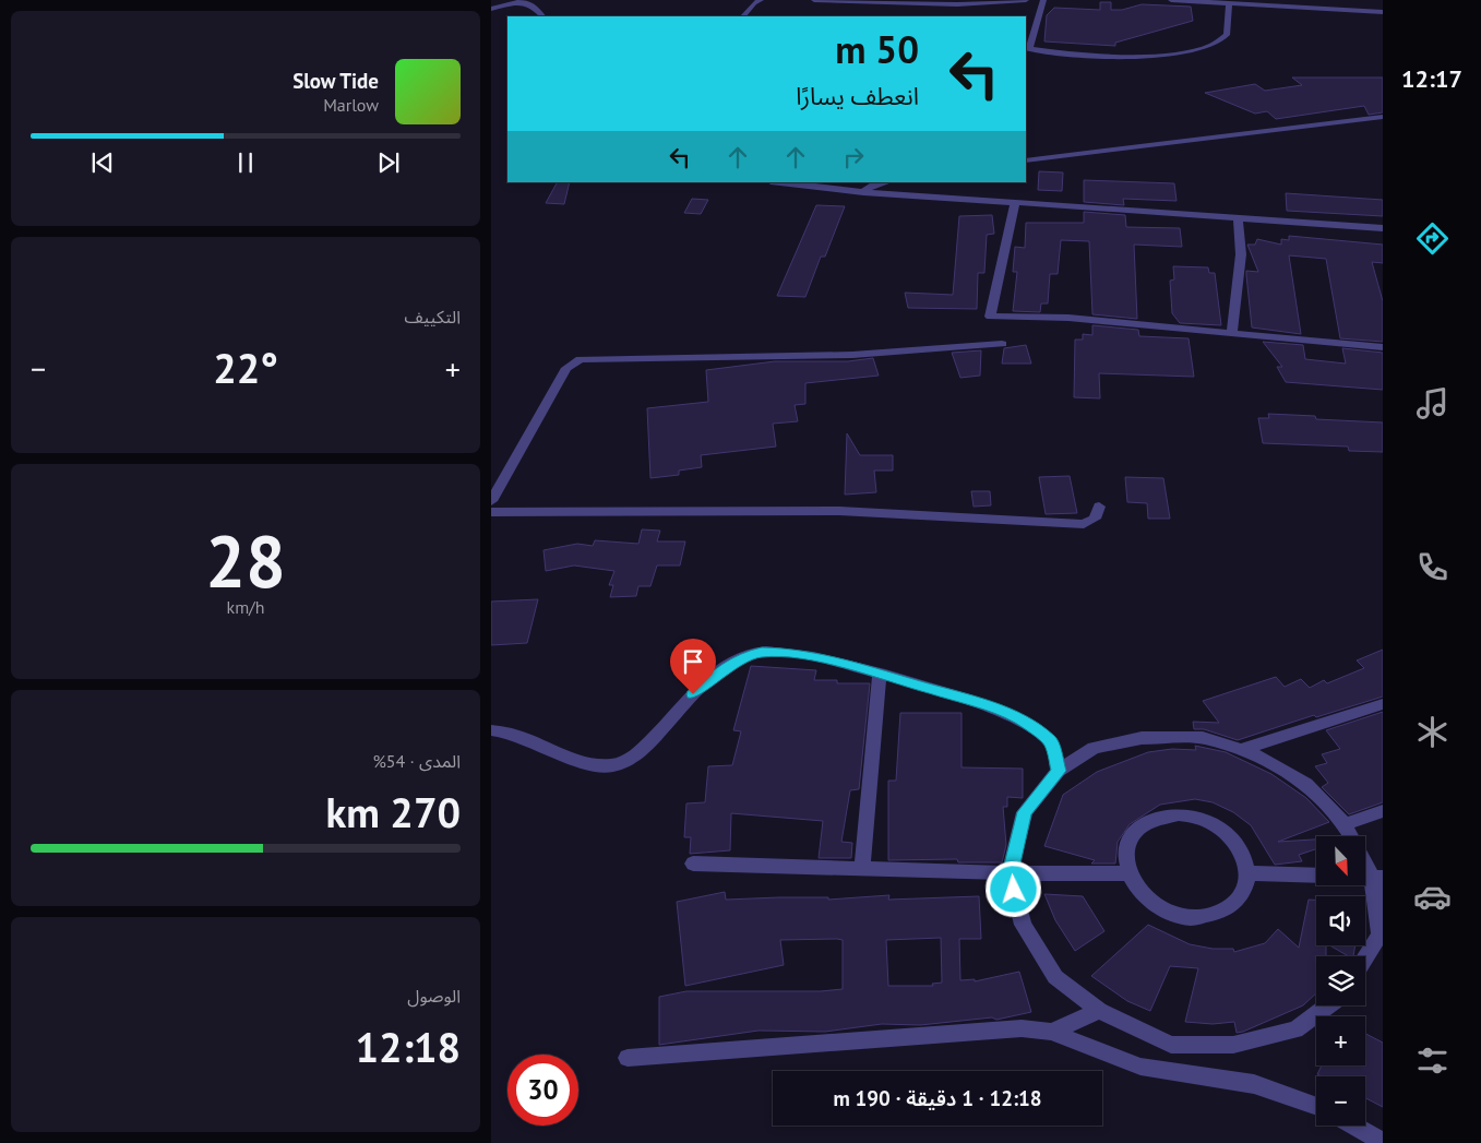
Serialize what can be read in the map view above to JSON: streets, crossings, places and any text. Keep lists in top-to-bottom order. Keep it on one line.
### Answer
{"north":"bottom right","page":{"tabs":"12:17","turn":["50 m","انعطف يسارًا"],"song":["Slow Tide","Marlow"],"tile":["التكييف",["28","km/h"],["المدى · 54%","270 km"],["الوصول","12:18"]],"heat":["−","22°","+"],"map_buttons":["+","−"],"limit":"30","trip":"12:18 · 1 دقيقة · 190 m"}}
